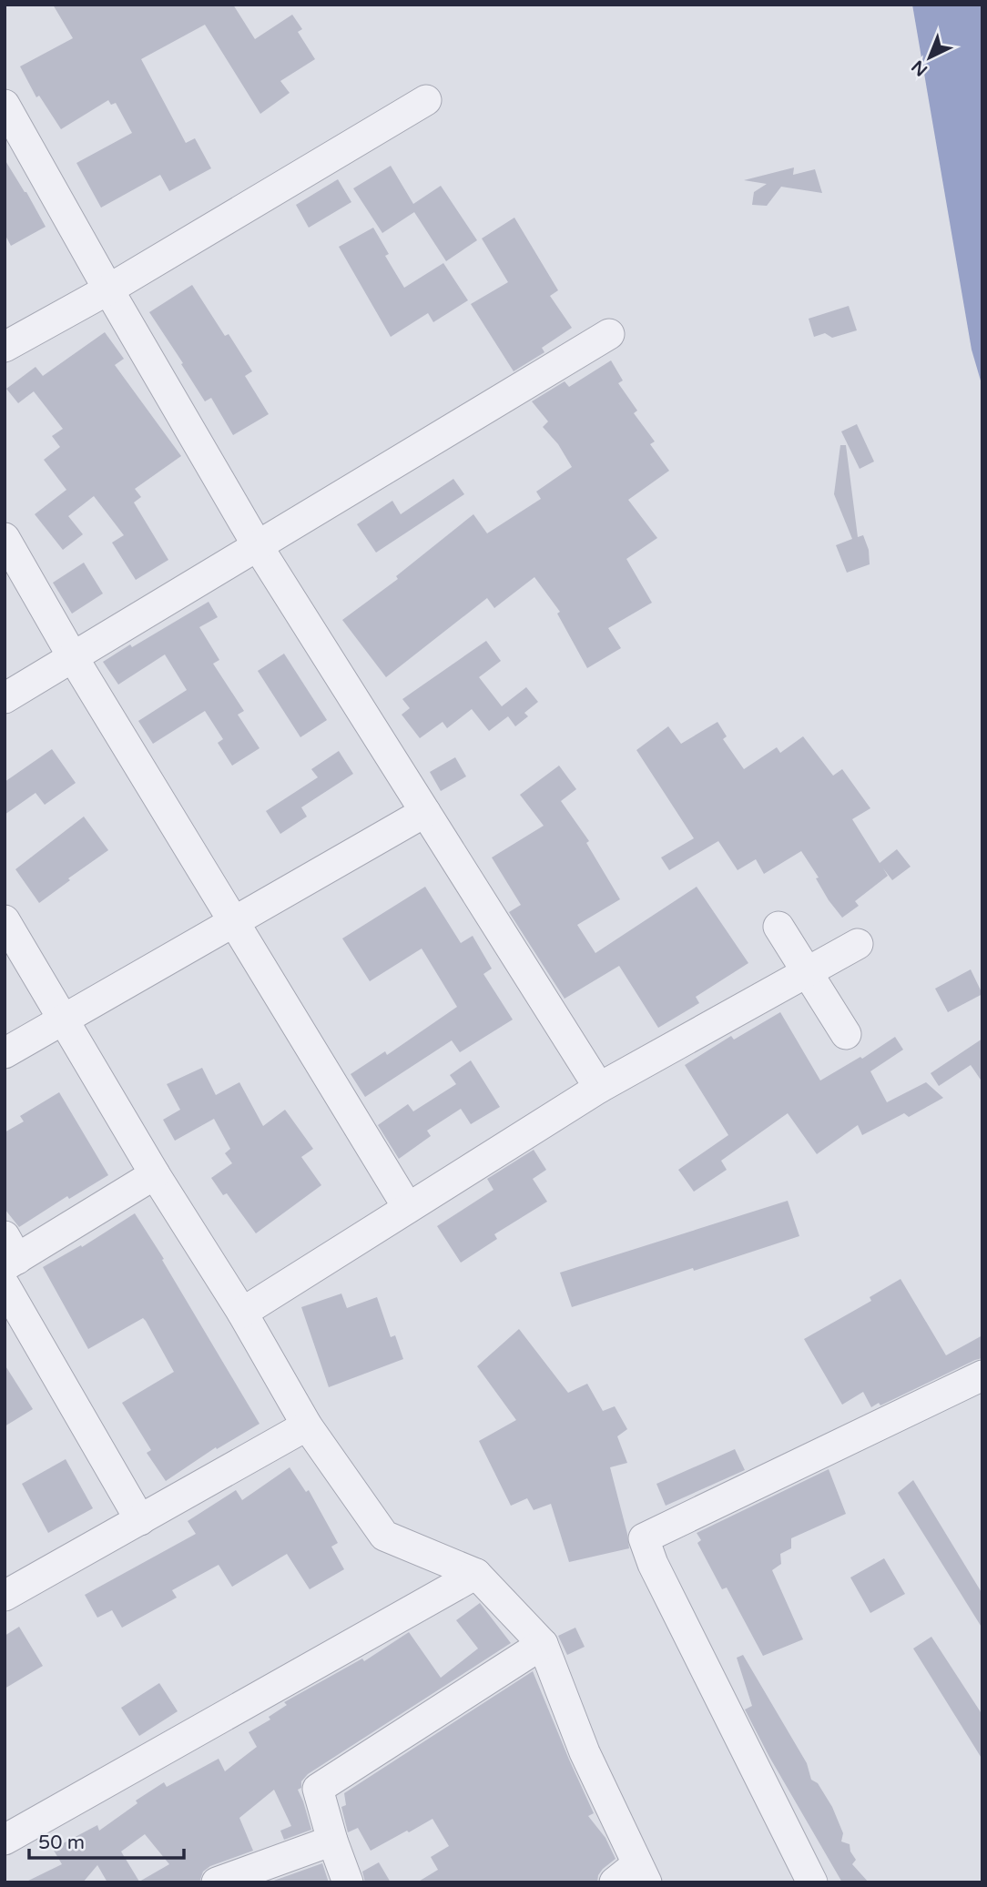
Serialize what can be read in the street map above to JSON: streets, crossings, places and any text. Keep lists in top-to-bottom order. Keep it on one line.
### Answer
{"scale_bar":"50 m","north":"bottom left"}
